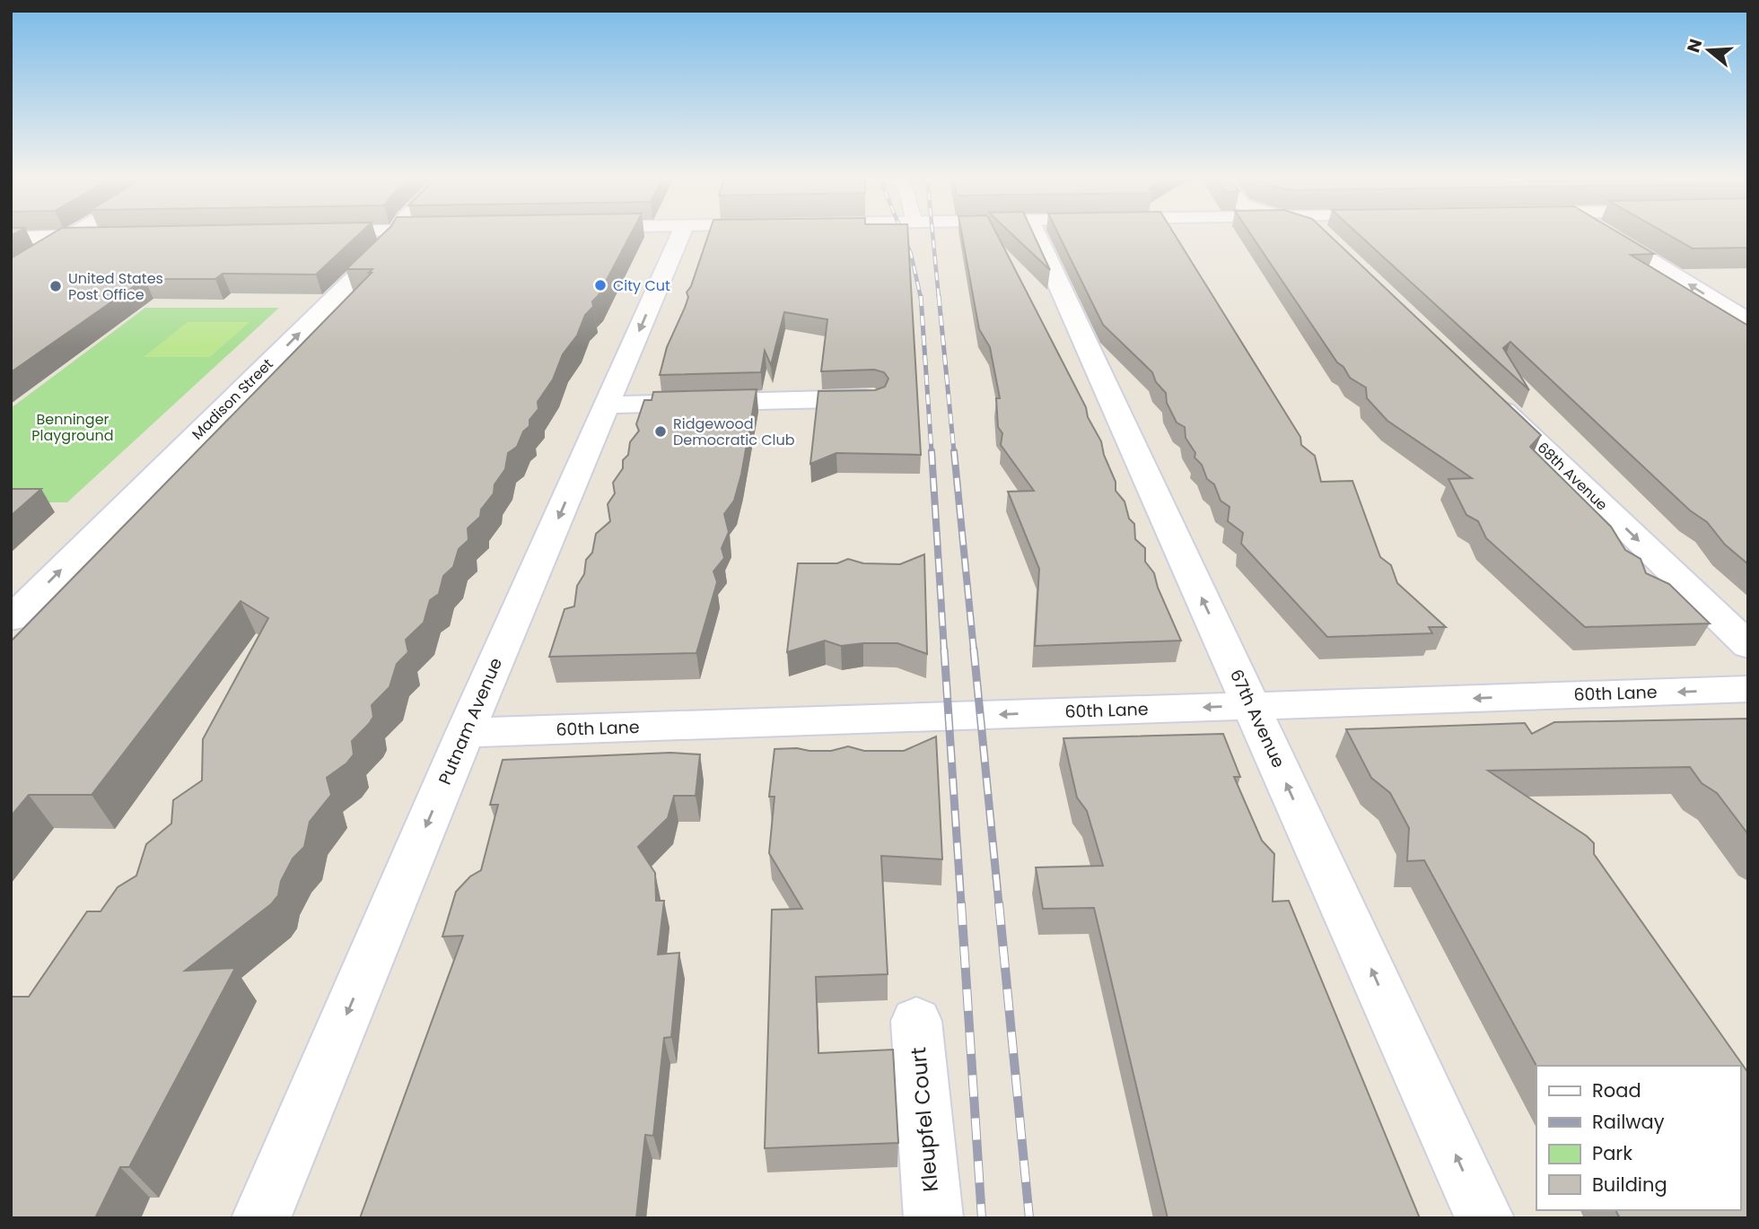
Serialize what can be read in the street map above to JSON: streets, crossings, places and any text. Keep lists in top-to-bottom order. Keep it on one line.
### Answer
{"streets":{"street":["Madison Street","68th Avenue","60th Lane","67th Avenue","Putnam Avenue","Kleupfel Court"]},"crossings":[["60th Lane","67th Avenue"],["60th Lane","Putnam Avenue"]],"one_way":["Madison Street","60th Lane","67th Avenue","Putnam Avenue"],"parks":["Benninger Playground"],"places":["City Cut","United States Post Office","Ridgewood Democratic Club"],"legend":["Road","Railway","Park","Building"],"north":"left"}
